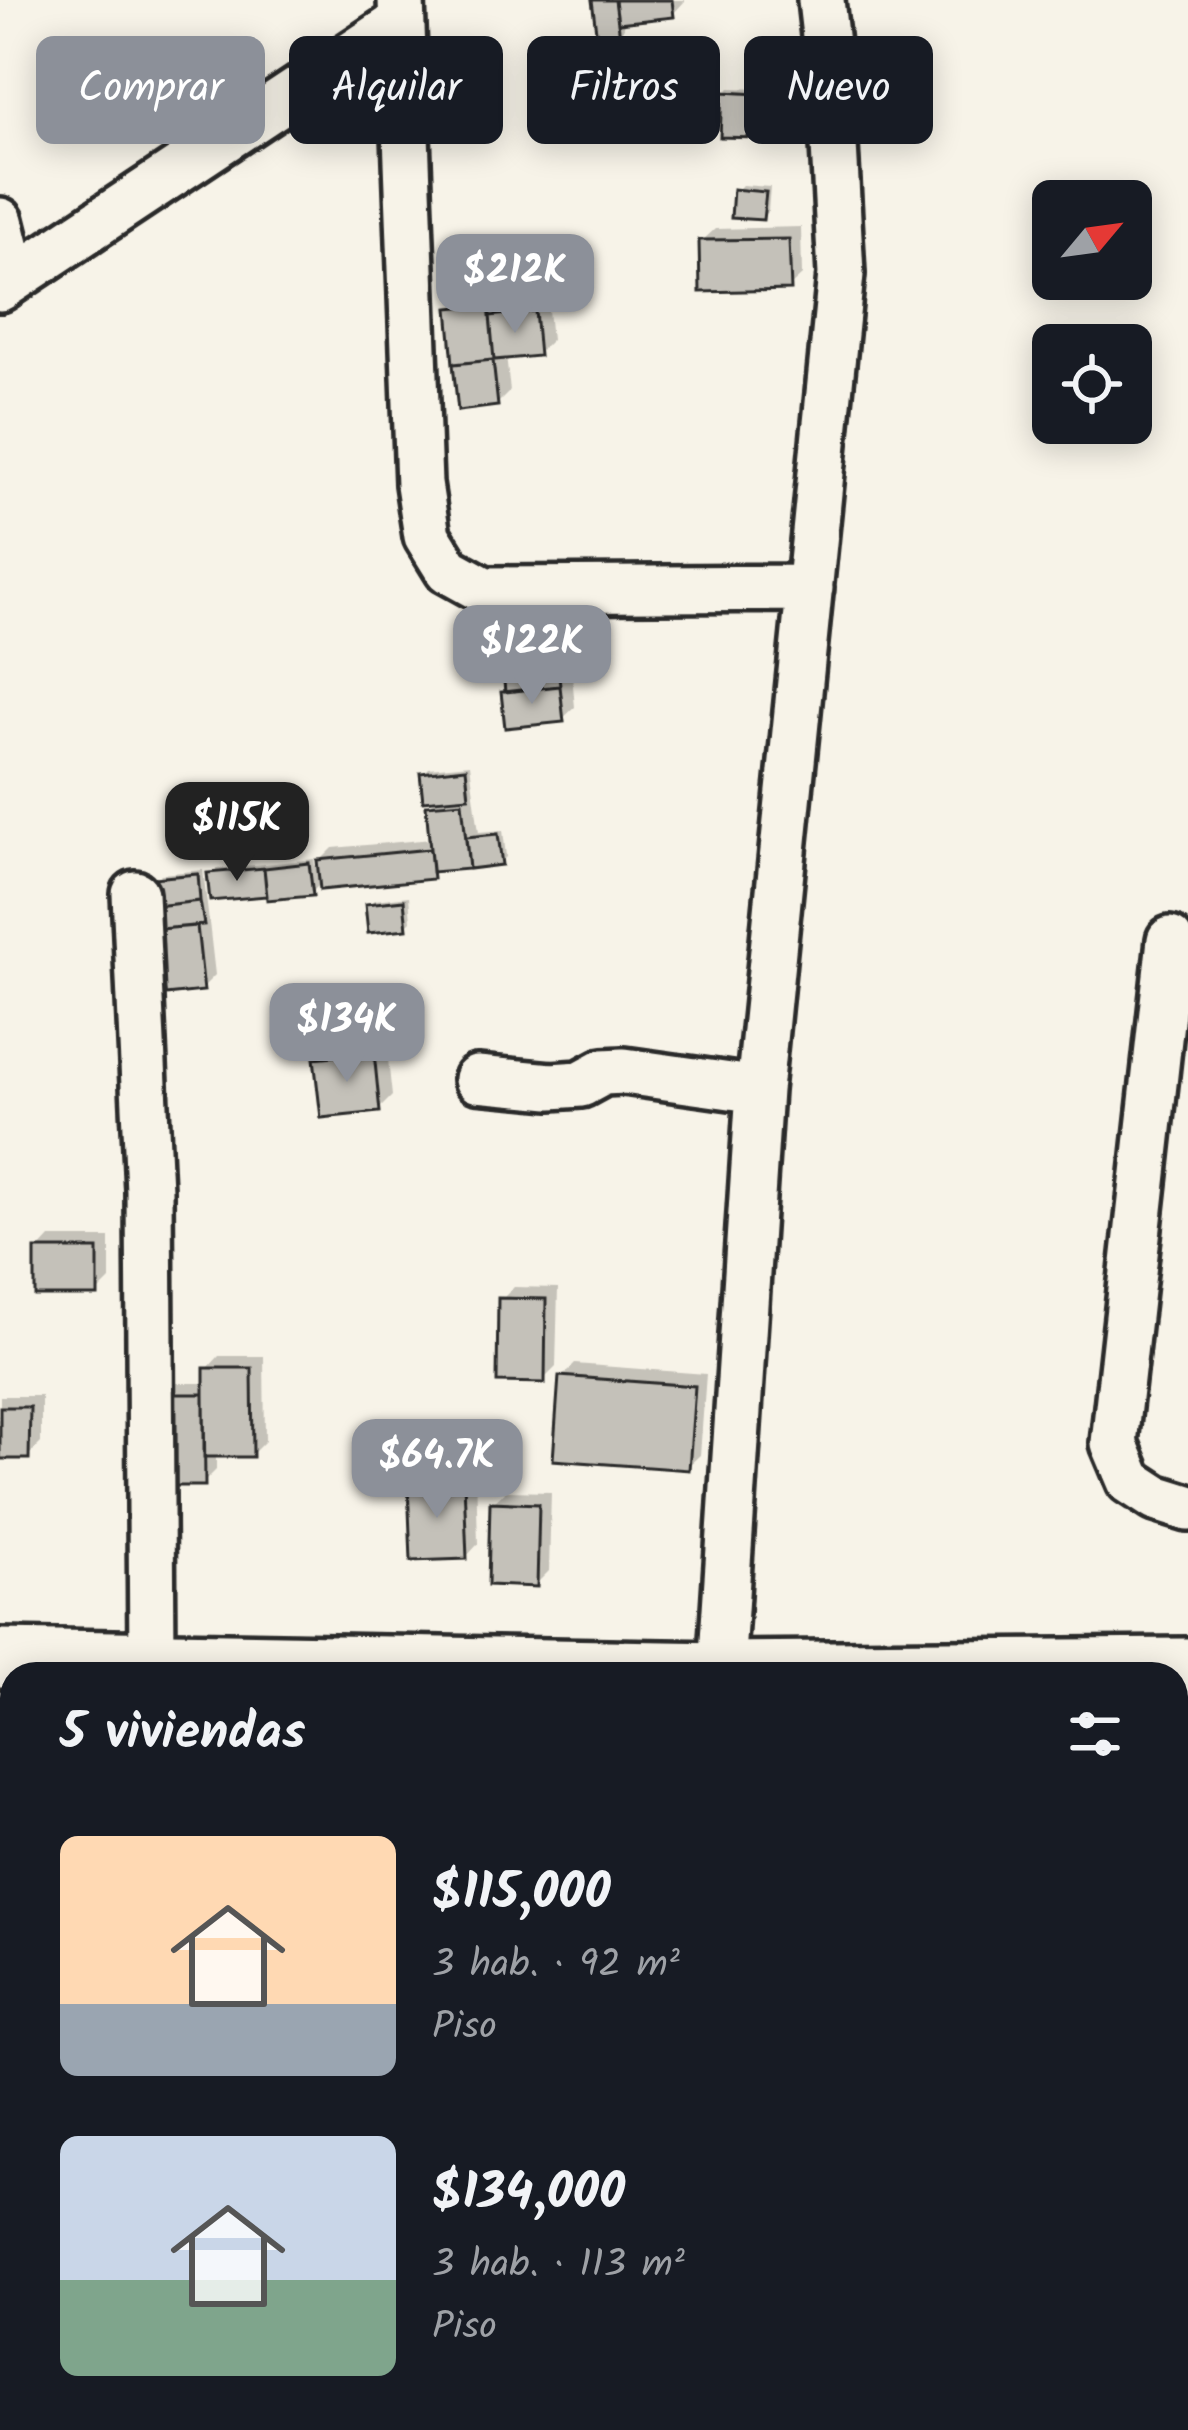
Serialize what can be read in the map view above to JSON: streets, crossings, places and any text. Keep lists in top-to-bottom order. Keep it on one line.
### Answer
{"north":"top right","page":{"chip":["Comprar","Alquilar","Filtros","Nuevo"],"price":["$212K","$122K","$115K","$134K","$64.7K"],"heading":"5 viviendas","list":[{"name":"$115,000","note":"3 hab. · 92 m² · Piso"},{"name":"$134,000","note":"3 hab. · 113 m² · Piso"}]}}
